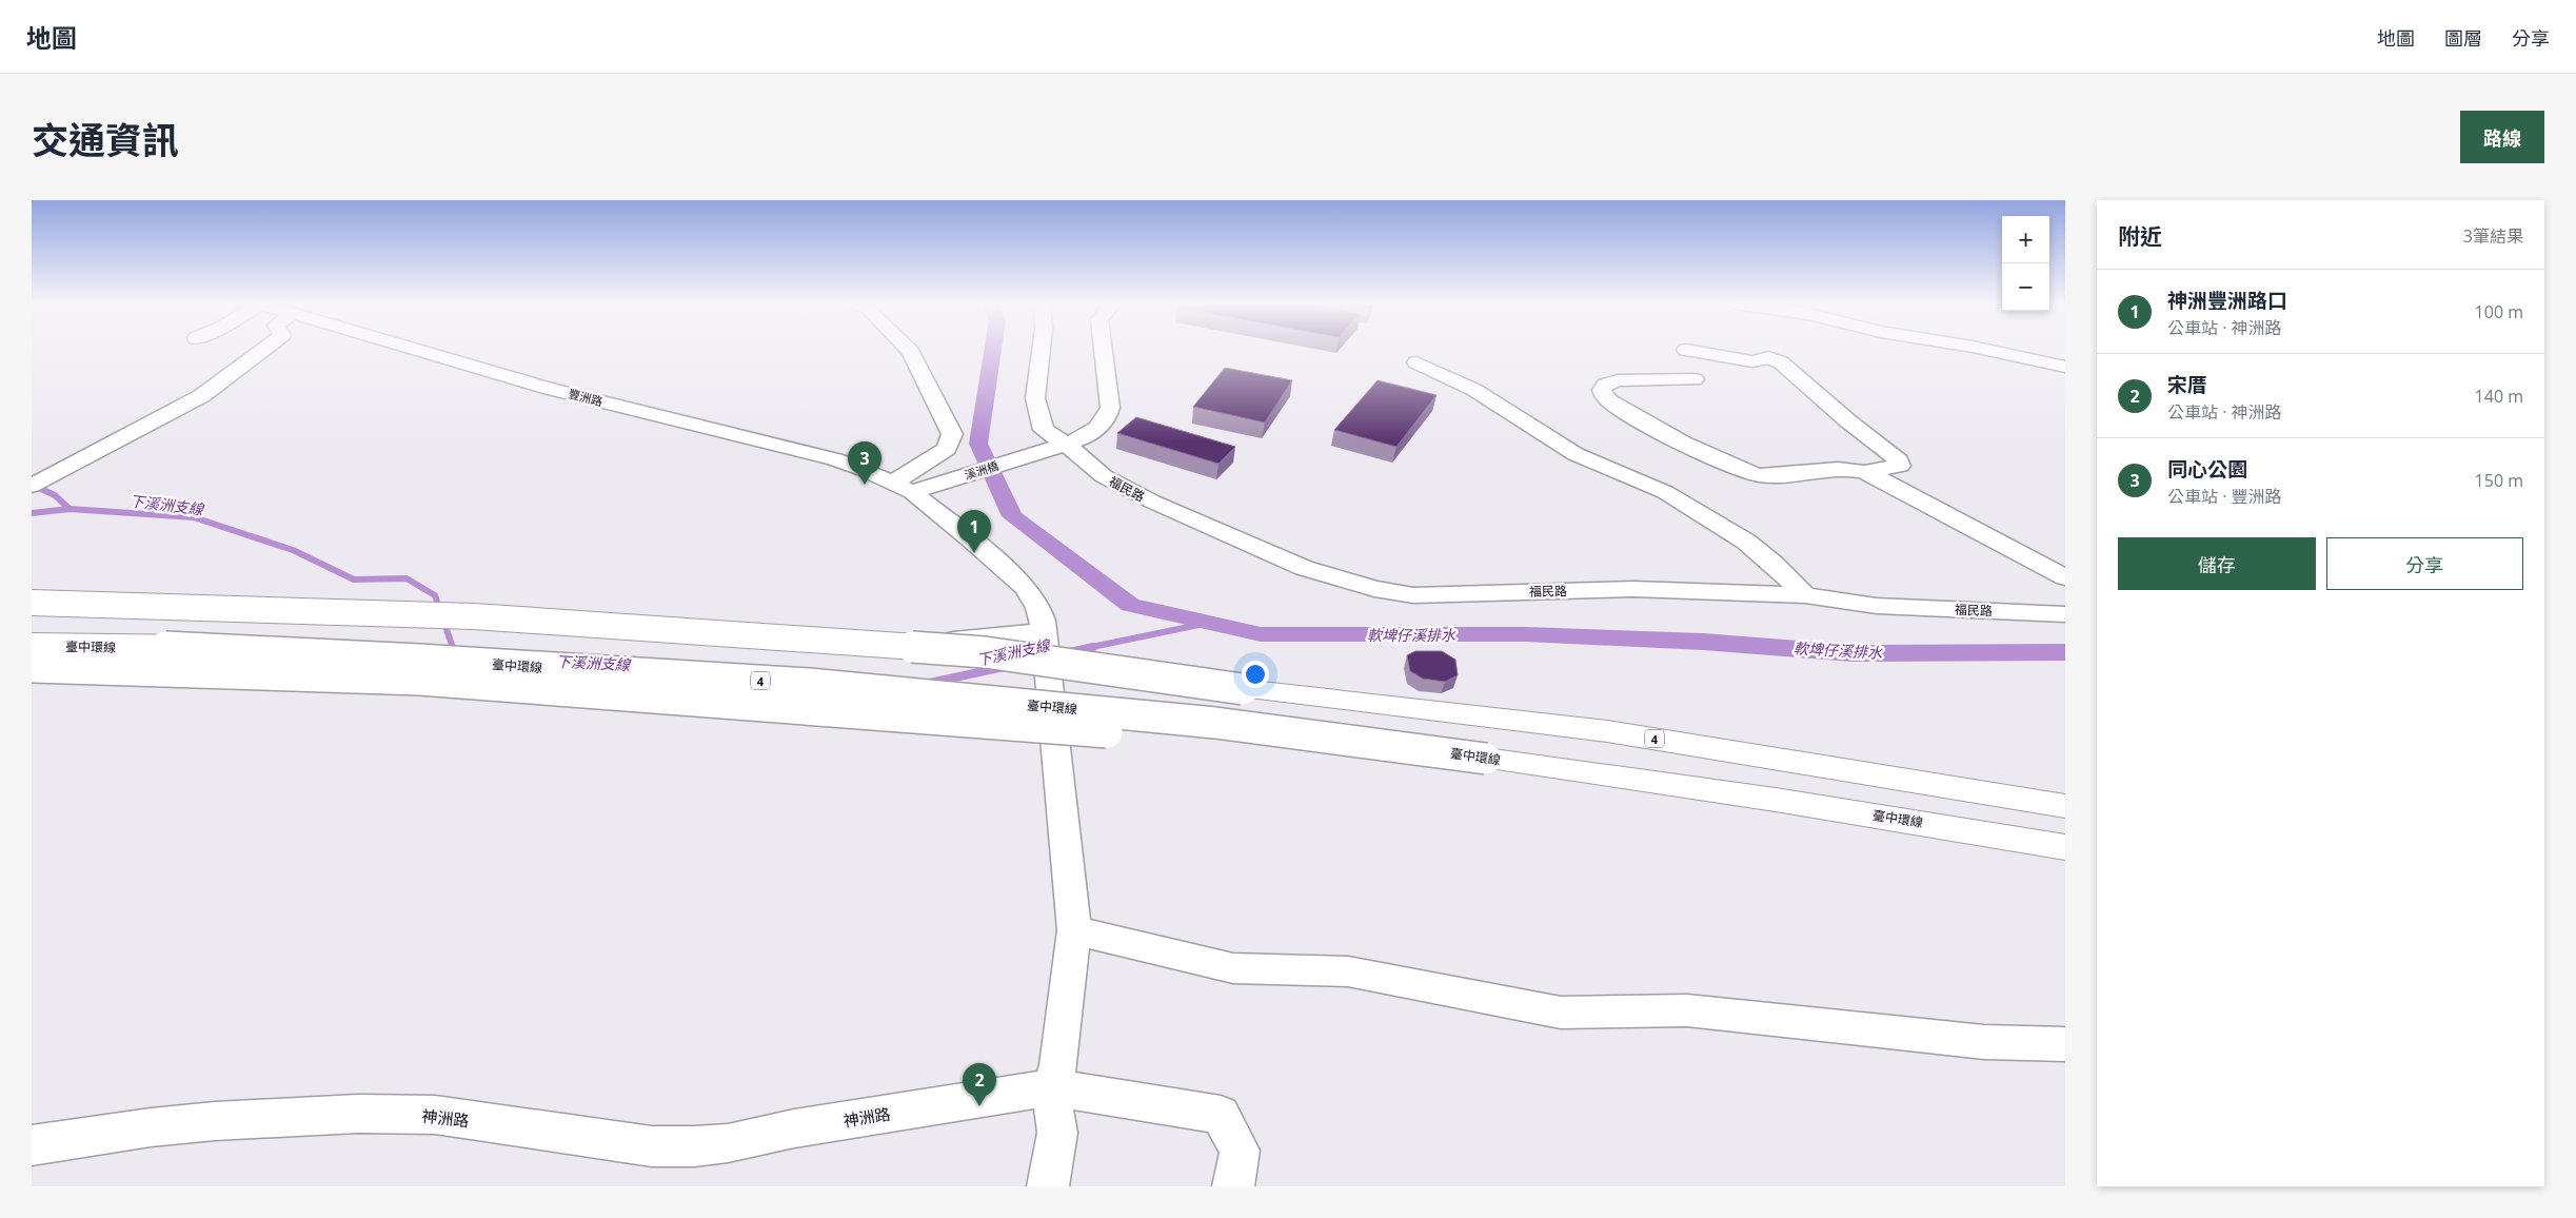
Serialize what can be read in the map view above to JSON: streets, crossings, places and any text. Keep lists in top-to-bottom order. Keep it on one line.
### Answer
{"streets":{"highway":["臺中環線","4"],"street":["豐洲路","溪洲橋","福民路","神洲路"]},"crossings":[["豐洲路","溪洲橋"],["溪洲橋","福民路"]],"water":["下溪洲支線","軟埤仔溪排水"],"page":{"header":"地圖","nav":["地圖","圖層","分享"],"title":"交通資訊","buttons":["路線",["儲存","分享"]],"heading":["附近","3筆結果"],"map_buttons":["+","−"],"list":[{"mark":"1","name":"神洲豐洲路口","note":"公車站 · 神洲路","value":"100 m"},{"mark":"2","name":"宋厝","note":"公車站 · 神洲路","value":"140 m"},{"mark":"3","name":"同心公園","note":"公車站 · 豐洲路","value":"150 m"}],"pins":["3","1","2"]}}
